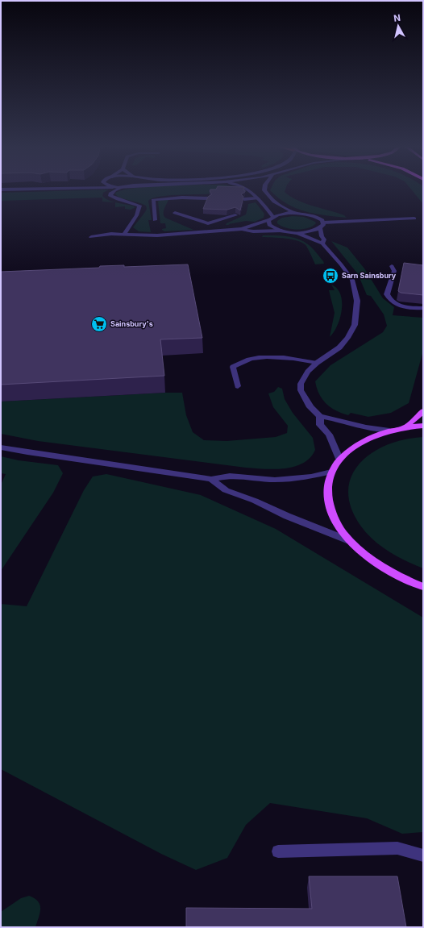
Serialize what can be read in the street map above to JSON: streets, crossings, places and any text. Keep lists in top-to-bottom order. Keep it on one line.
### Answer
{"places":{"bus stop":["Sarn Sainsbury"],"supermarket":["Sainsbury's"]},"north":"top"}
